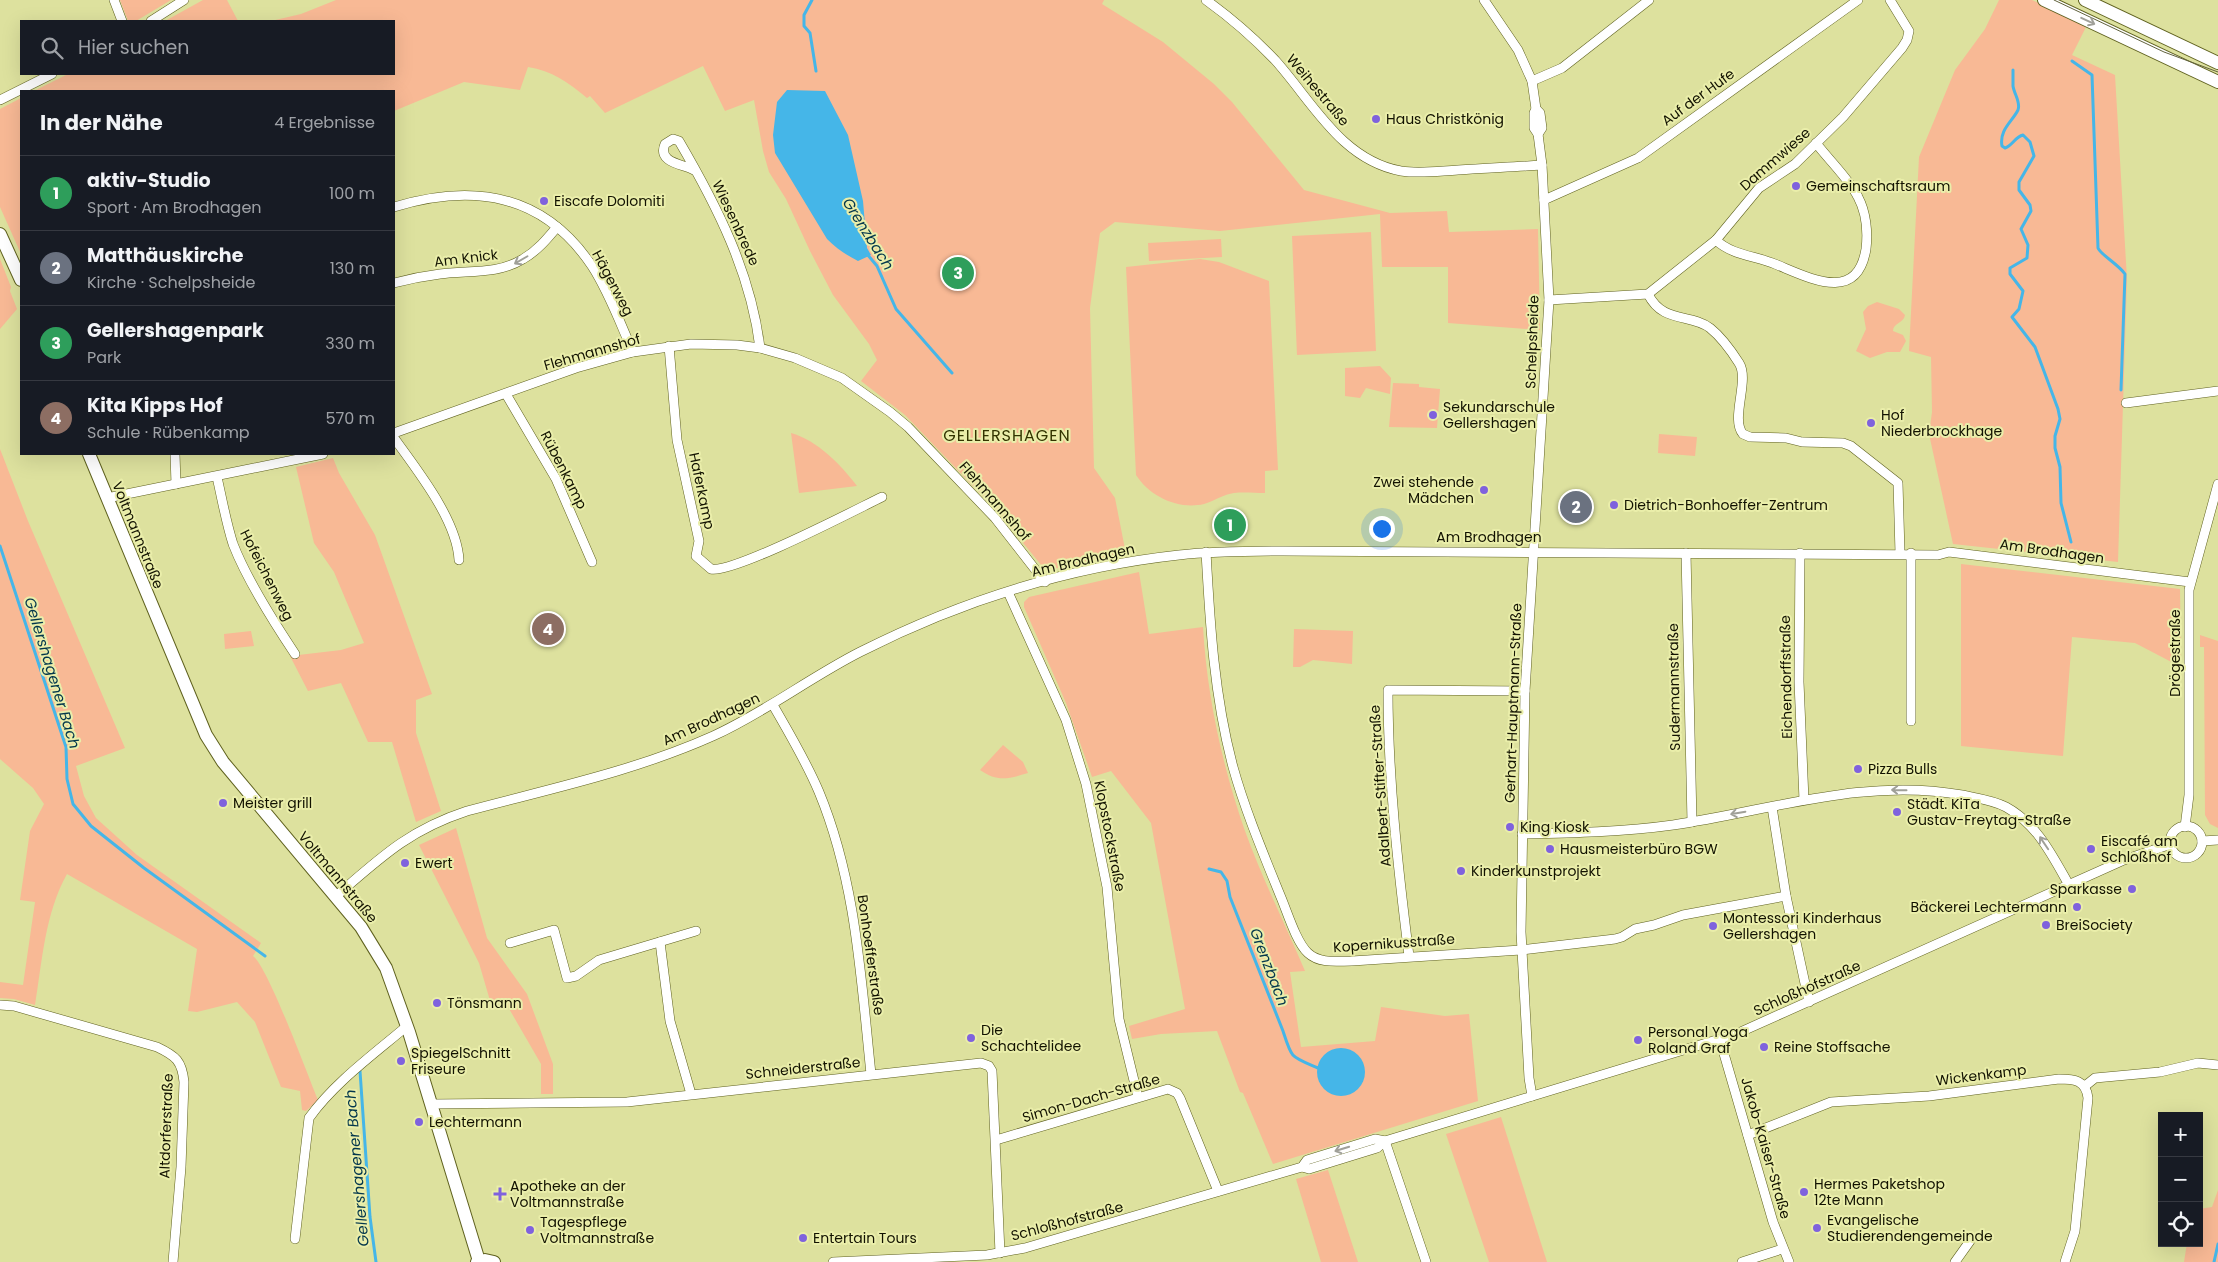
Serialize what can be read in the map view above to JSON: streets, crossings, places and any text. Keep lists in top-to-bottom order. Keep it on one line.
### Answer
{"streets":{"street":["Weihestraße","Auf der Hufe","Dammwiese","Wiesenbrede","Am Knick","Hägerweg","Schelpsheide","Flehmannshof","Rübenkamp","Haferkamp","Voltmannstraße","Am Brodhagen","Hofeichenweg","Drögestraße","Eichendorffstraße","Sudermannstraße","Gerhart-Hauptmann-Straße","Adalbert-Stifter-Straße","Klopstockstraße","Kopernikusstraße","Bonhoefferstraße","Schloßhofstraße","Schneiderstraße","Wickenkamp","Simon-Dach-Straße","Altdorferstraße","Jakob-Kaiser-Straße"]},"crossings":[["Weihestraße","Schelpsheide"],["Auf der Hufe","Schelpsheide"],["Wiesenbrede","Flehmannshof"],["Am Knick","Hägerweg"],["Hägerweg","Flehmannshof"],["Schelpsheide","Am Brodhagen"],["Schelpsheide","Gerhart-Hauptmann-Straße"],["Flehmannshof","Rübenkamp"],["Flehmannshof","Haferkamp"],["Flehmannshof","Am Brodhagen"],["Voltmannstraße","Am Brodhagen"],["Voltmannstraße","Schneiderstraße"],["Am Brodhagen","Drögestraße"],["Am Brodhagen","Eichendorffstraße"],["Am Brodhagen","Sudermannstraße"],["Am Brodhagen","Gerhart-Hauptmann-Straße"],["Am Brodhagen","Klopstockstraße"],["Am Brodhagen","Kopernikusstraße"],["Am Brodhagen","Bonhoefferstraße"],["Drögestraße","Schloßhofstraße"],["Gerhart-Hauptmann-Straße","Adalbert-Stifter-Straße"],["Gerhart-Hauptmann-Straße","Kopernikusstraße"],["Gerhart-Hauptmann-Straße","Schloßhofstraße"],["Adalbert-Stifter-Straße","Kopernikusstraße"],["Klopstockstraße","Simon-Dach-Straße"],["Bonhoefferstraße","Schneiderstraße"],["Schloßhofstraße","Schneiderstraße"],["Schloßhofstraße","Simon-Dach-Straße"],["Schloßhofstraße","Jakob-Kaiser-Straße"],["Schneiderstraße","Simon-Dach-Straße"],["Wickenkamp","Jakob-Kaiser-Straße"]],"one_way":["Am Knick"],"districts":["GELLERSHAGEN"],"water":["Grenzbach","Gellershagener Bach"],"places":{"other":["Haus Christkönig","Gemeinschaftsraum","Eiscafe Dolomiti","Sekundarschule Gellershagen","Hof Niederbrockhage","Zwei stehende Mädchen","Dietrich-Bonhoeffer-Zentrum","Pizza Bulls","Meister grill","Städt. KiTa Gustav-Freytag-Straße","King Kiosk","Hausmeisterbüro BGW","Eiscafé am Schloßhof","Ewert","Kinderkunstprojekt","Sparkasse","Bäckerei Lechtermann","BreiSociety","Montessori Kinderhaus Gellershagen","Tönsmann","Die Schachtelidee","Personal Yoga Roland Graf","Reine Stoffsache","SpiegelSchnitt Friseure","Lechtermann","Hermes Paketshop 12te Mann","Evangelische Studierendengemeinde","Tagespflege Voltmannstraße","Entertain Tours"],"health":["Apotheke an der Voltmannstraße"]},"page":{"search":"Hier suchen","heading":["In der Nähe","4 Ergebnisse"],"list":[{"mark":"1","name":"aktiv-Studio","note":"Sport · Am Brodhagen","value":"100 m"},{"mark":"2","name":"Matthäuskirche","note":"Kirche · Schelpsheide","value":"130 m"},{"mark":"3","name":"Gellershagenpark","note":"Park","value":"330 m"},{"mark":"4","name":"Kita Kipps Hof","note":"Schule · Rübenkamp","value":"570 m"}],"pins":["3","2","1","4"],"map_buttons":["+","−"]}}
